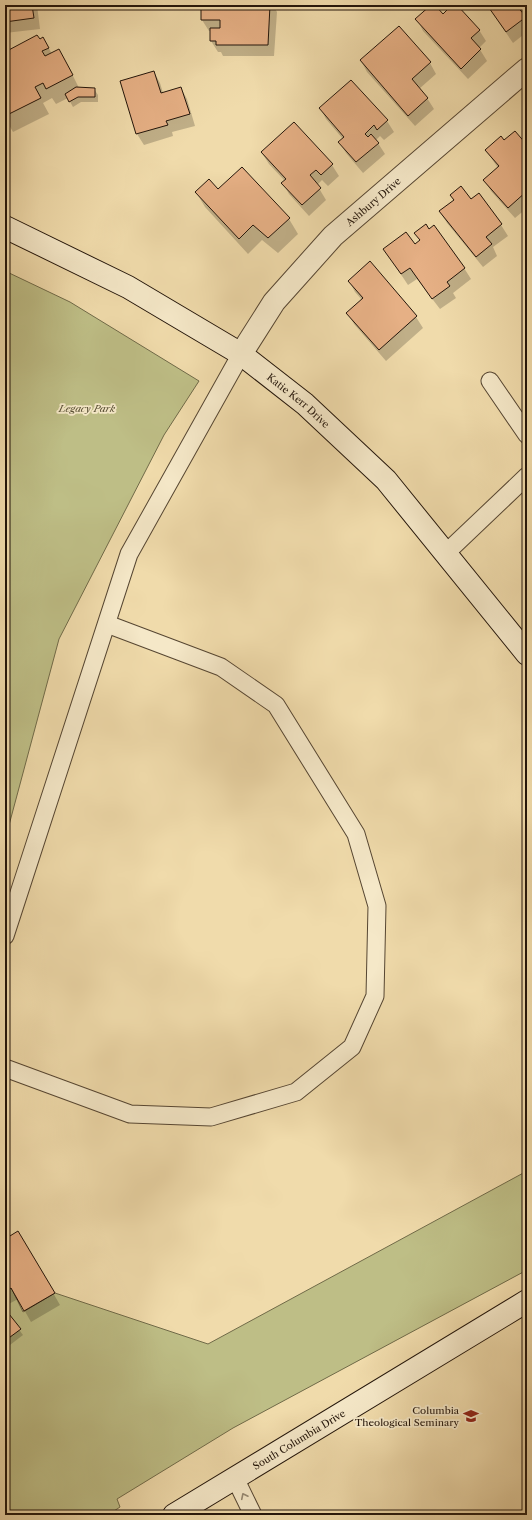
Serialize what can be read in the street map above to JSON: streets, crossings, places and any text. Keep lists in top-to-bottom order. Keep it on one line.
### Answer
{"streets":{"street":["Ashbury Drive","Katie Kerr Drive","South Columbia Drive"]},"crossings":[["Ashbury Drive","Katie Kerr Drive"]],"parks":["Legacy Park"],"places":{"school or university":["Columbia Theological Seminary"]}}
